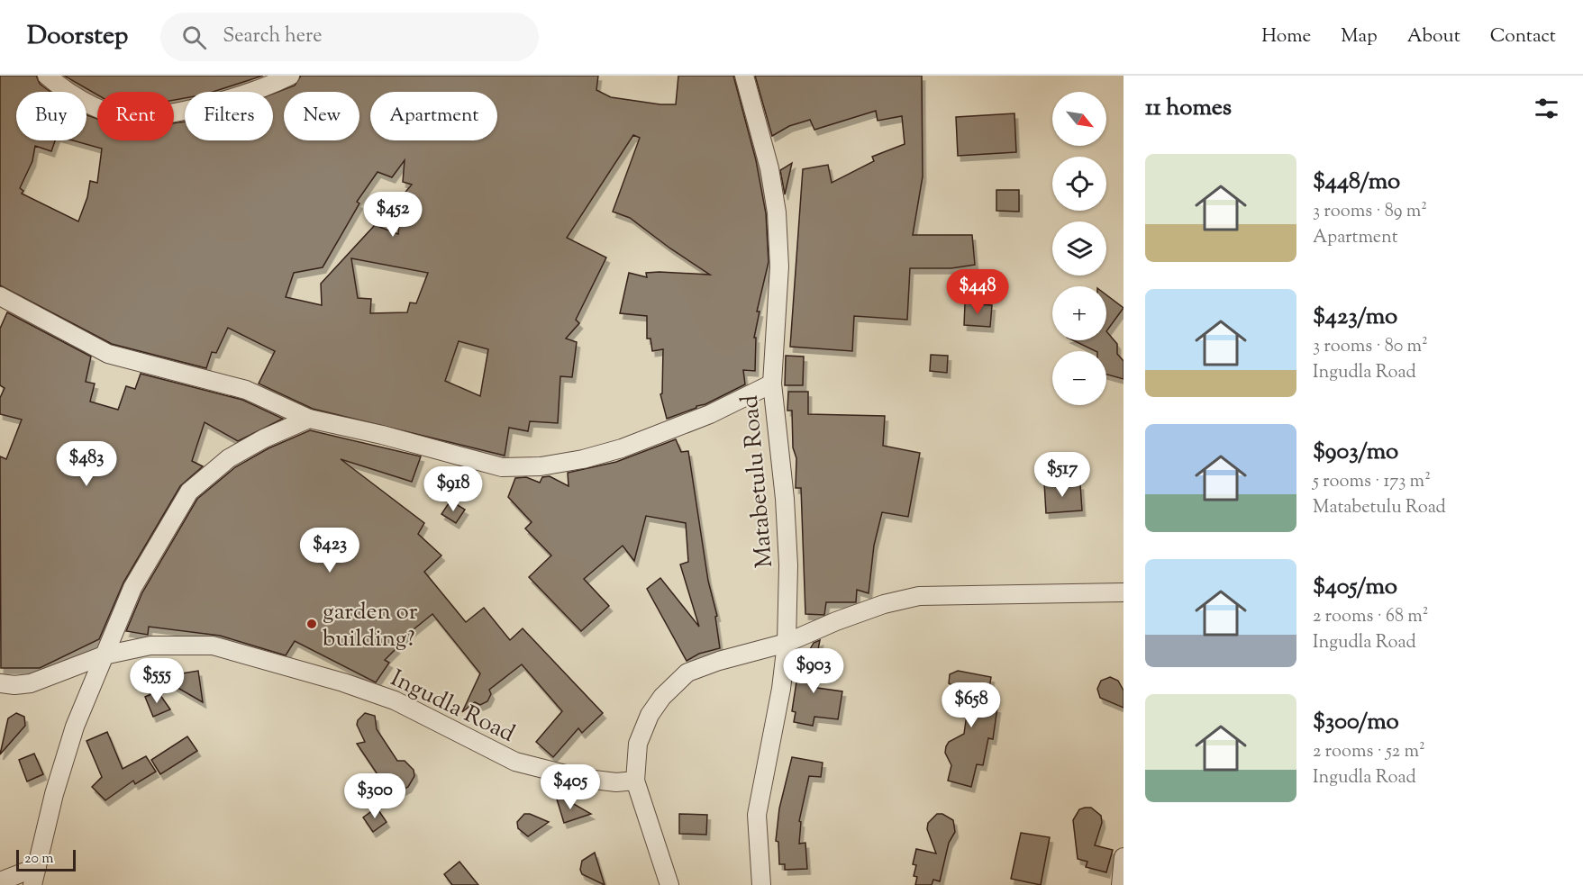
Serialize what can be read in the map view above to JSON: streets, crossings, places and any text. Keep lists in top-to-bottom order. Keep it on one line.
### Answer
{"streets":{"street":["Matabetulu Road","Ingudla Road"]},"places":["garden or building?"],"scale_bar":"20 m","north":"bottom right","page":{"header":"Doorstep","search":"Search here","nav":["Home","Map","About","Contact"],"heading":"11 homes","map_buttons":["+","−"],"chip":["Buy","Rent","Filters","New","Apartment"],"list":[{"name":"$448/mo","note":"3 rooms · 89 m² · Apartment"},{"name":"$423/mo","note":"3 rooms · 80 m² · Ingudla Road"},{"name":"$903/mo","note":"5 rooms · 173 m² · Matabetulu Road"},{"name":"$405/mo","note":"2 rooms · 68 m² · Ingudla Road"},{"name":"$300/mo","note":"2 rooms · 52 m² · Ingudla Road"}],"price":["$452","$448","$483","$517","$918","$423","$903","$555","$658","$405","$300"],"scale":"20 m"}}
